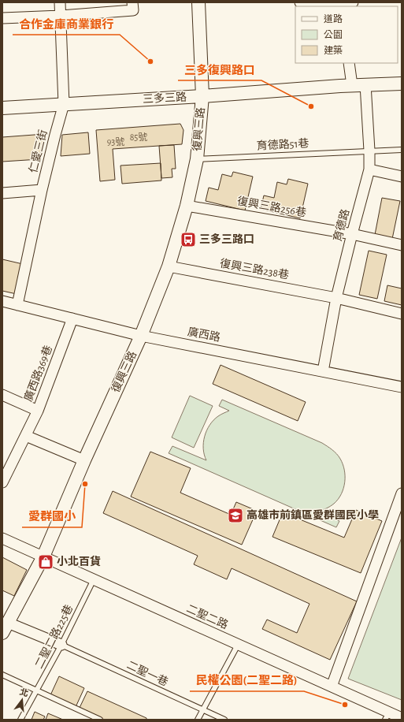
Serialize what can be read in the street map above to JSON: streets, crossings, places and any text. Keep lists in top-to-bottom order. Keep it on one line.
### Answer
{"streets":{"street":["三多三路","復興三路","仁愛三街","復興三路256巷","育德路","復興三路238巷","廣西路","廣西路369巷","二聖二路"],"lane":["育德路51巷","二聖二路225巷","二聖一巷"]},"crossings":[["三多三路","復興三路"],["三多三路","仁愛三街"],["三多三路","育德路"],["復興三路","育德路51巷"],["復興三路","復興三路256巷"],["復興三路","復興三路238巷"],["復興三路","廣西路"],["復興三路","二聖二路"],["育德路51巷","育德路"],["仁愛三街","廣西路"],["復興三路256巷","育德路"],["育德路","復興三路238巷"],["育德路","廣西路"],["廣西路","廣西路369巷"],["二聖二路","二聖二路225巷"],["二聖二路225巷","二聖一巷"]],"places":{"other":["合作金庫商業銀行","三多復興路口","愛群國小","民權公園(二聖二路)"],"bus stop":["三多三路口"],"school or university":["高雄市前鎮區愛群國民小學"],"shop":["小北百貨"]},"house_numbers":["85號","93號"],"legend":["道路","公園","建築"],"north":"top"}
